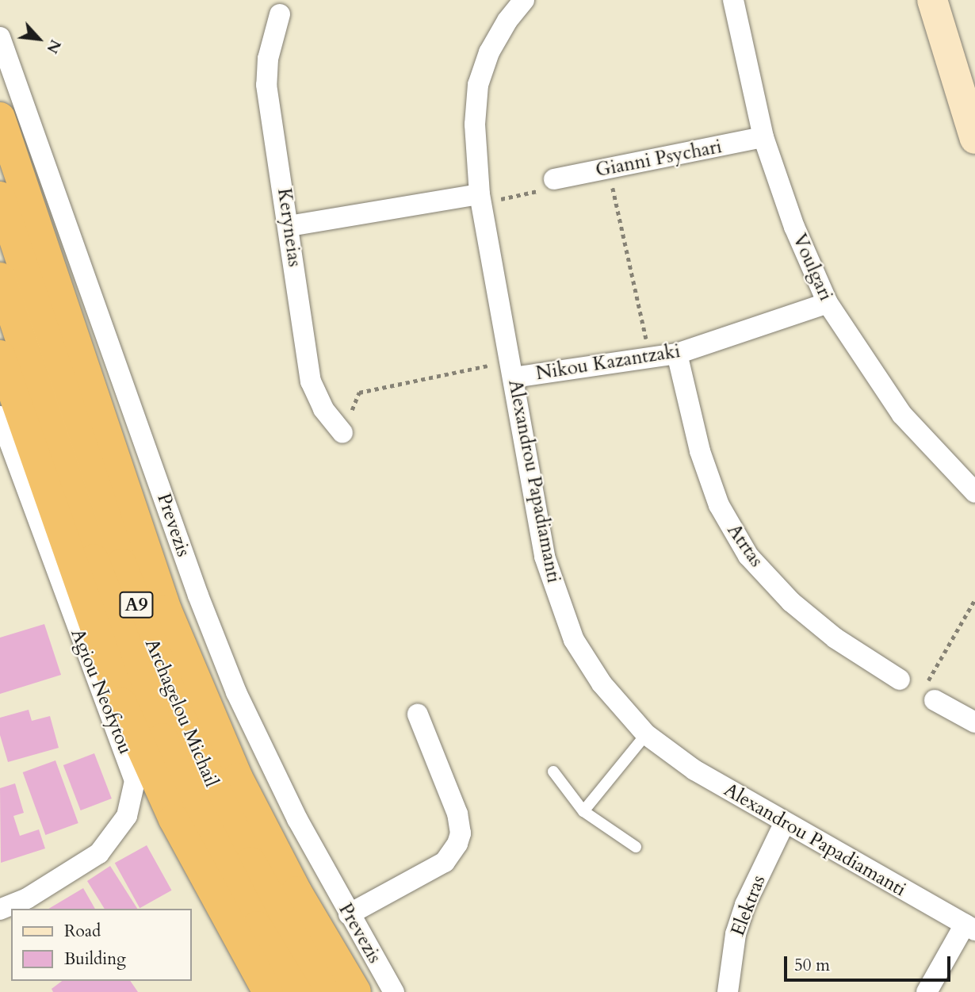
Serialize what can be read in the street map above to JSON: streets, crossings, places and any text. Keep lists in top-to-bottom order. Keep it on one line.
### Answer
{"streets":{"highway":["A9","Archagelou Michail"],"street":["Gianni Psychari","Keryneias","Voulgari","Nikou Kazantzaki","Alexandrou Papadiamanti","Prevezis","Atrtas","Agiou Neofytou","Elektras"]},"crossings":[["Gianni Psychari","Voulgari"],["Voulgari","Nikou Kazantzaki"],["Nikou Kazantzaki","Alexandrou Papadiamanti"],["Nikou Kazantzaki","Atrtas"],["Alexandrou Papadiamanti","Elektras"]],"legend":["Road","Building"],"scale_bar":"50 m","north":"bottom right"}
